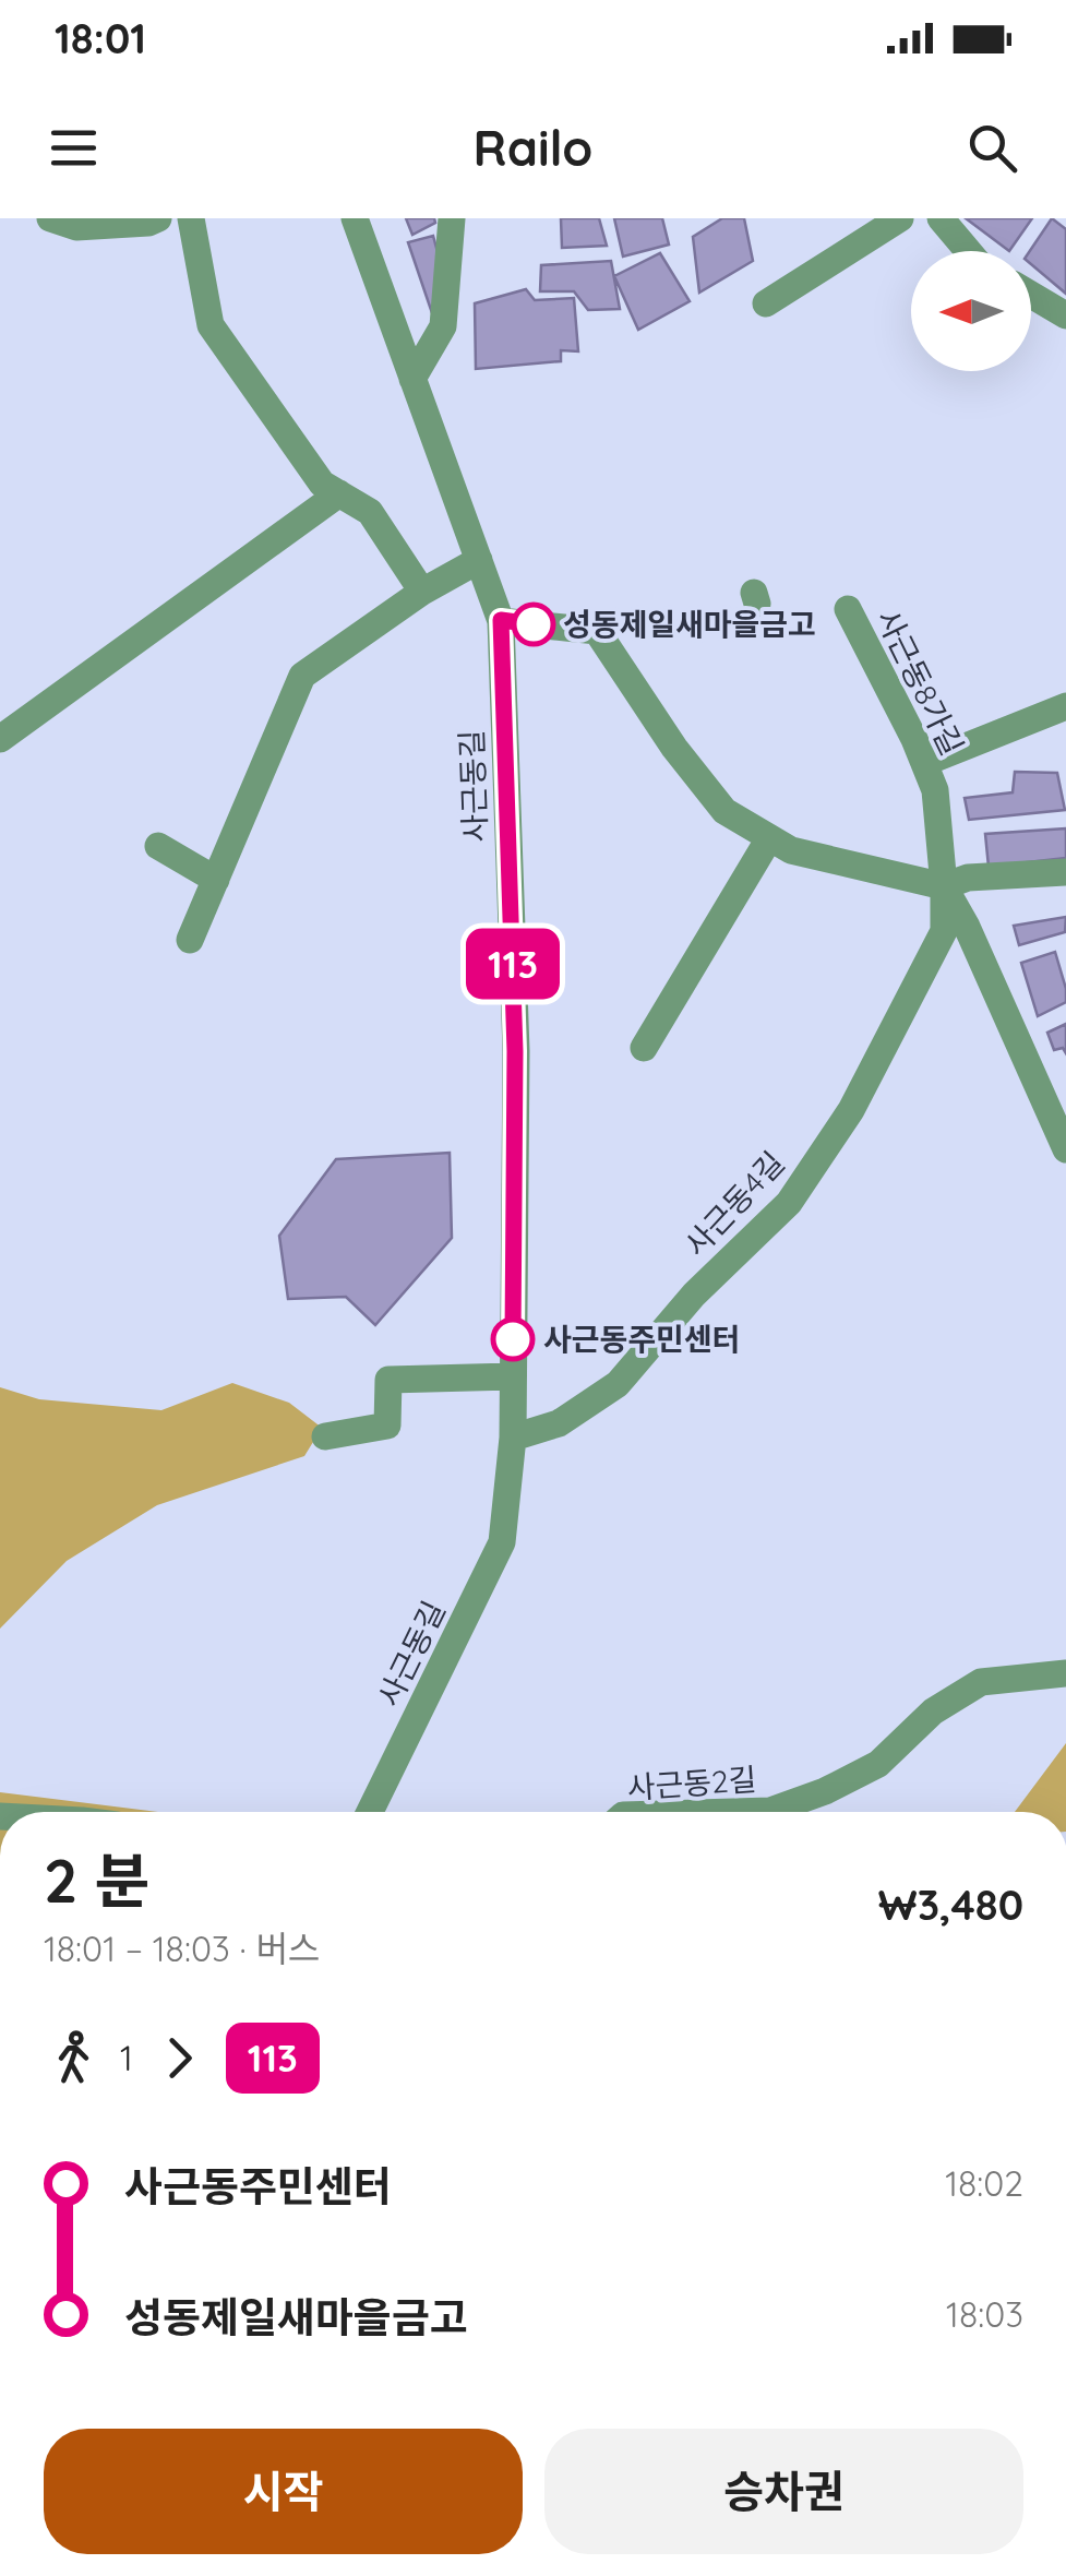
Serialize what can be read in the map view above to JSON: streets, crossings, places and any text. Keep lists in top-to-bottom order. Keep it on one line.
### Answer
{"streets":{"street":["사근동8가길","사근동길","사근동4길","사근동2길"]},"crossings":[["사근동8가길","사근동4길"],["사근동길","사근동4길"]],"places":["성동제일새마을금고","사근동주민센터"],"lines":["bus line 113"],"north":"left","page":{"status":"18:01","header":"Railo","on_map":"113","heading":["2 분","18:01 – 18:03 · 버스","₩3,480"],"legs":["1","113"],"list":[{"name":"사근동주민센터","value":"18:02"},{"name":"성동제일새마을금고","value":"18:03"}],"buttons":["시작","승차권"]}}
